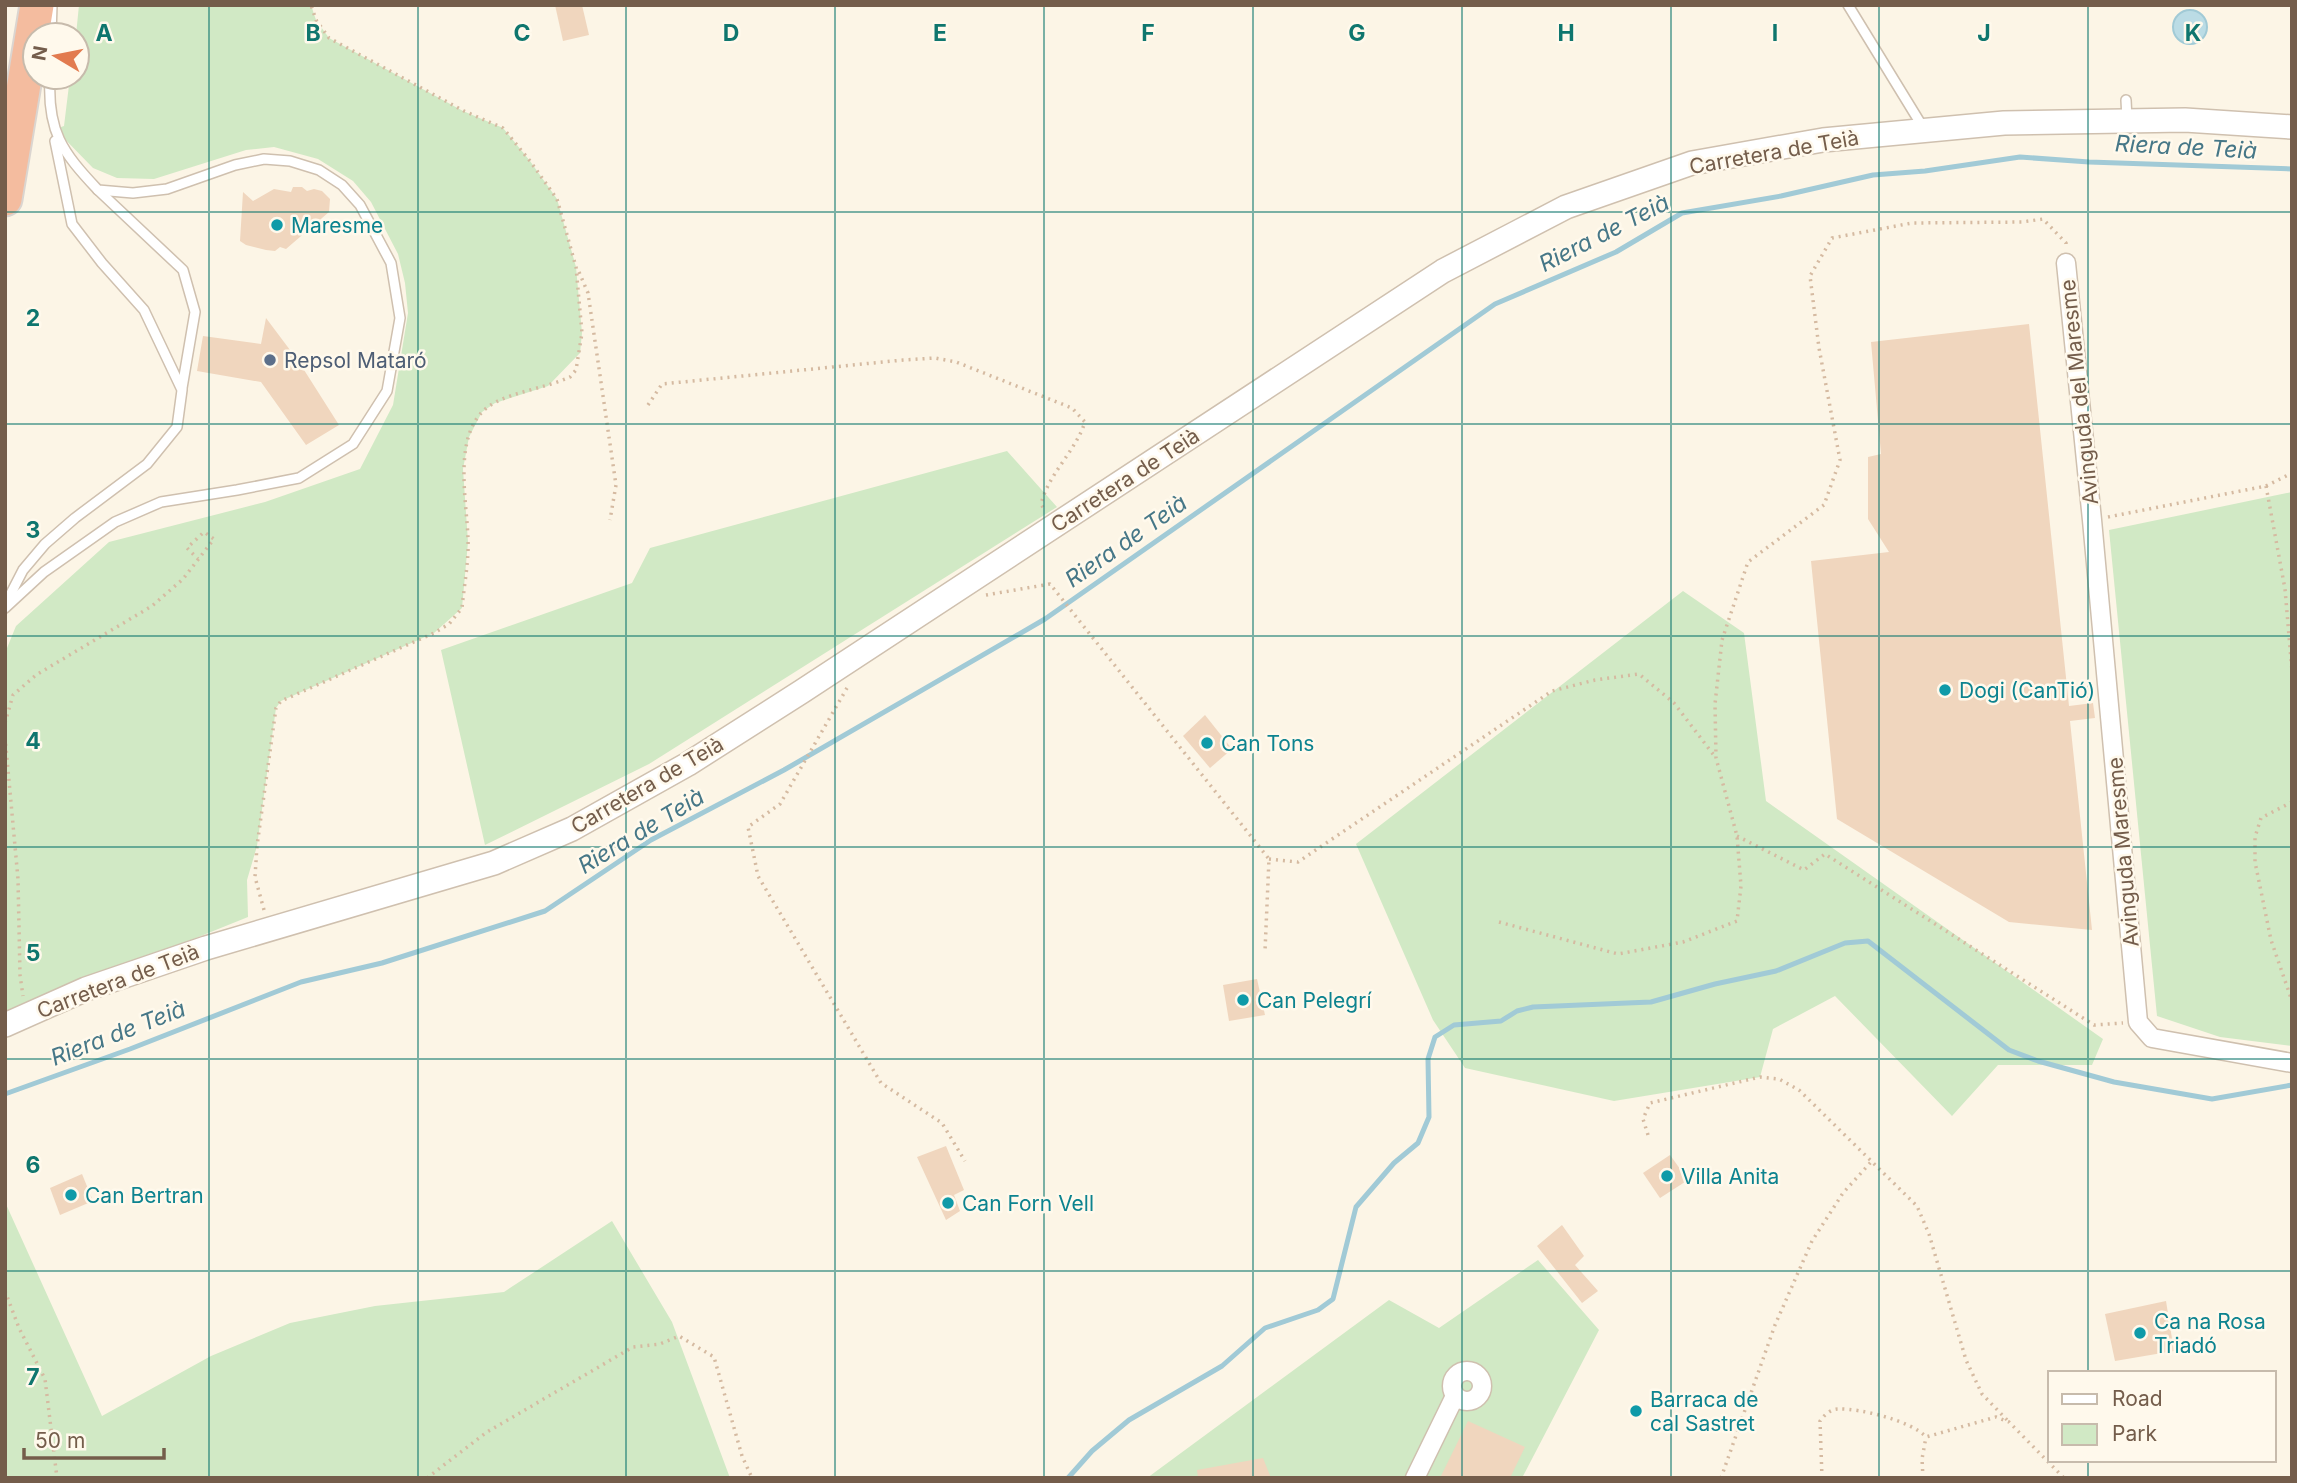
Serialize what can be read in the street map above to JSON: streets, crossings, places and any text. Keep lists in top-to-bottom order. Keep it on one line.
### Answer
{"streets":{"street":["Carretera de Teià","Avinguda del Maresme","Avinguda Maresme"]},"crossings":[["Avinguda del Maresme","Avinguda Maresme"]],"water":["Riera de Teià"],"places":["Maresme","Repsol Mataró","Dogi (CanTió)","Can Tons","Can Pelegrí","Villa Anita","Can Bertran","Can Forn Vell","Ca na Rosa Triadó","Barraca de cal Sastret"],"legend":["Road","Park"],"scale_bar":"50 m","north":"left","grid":{"columns":["A","B","C","D","E","F","G","H","I","J","K"],"rows":["2","3","4","5","6","7"]}}
